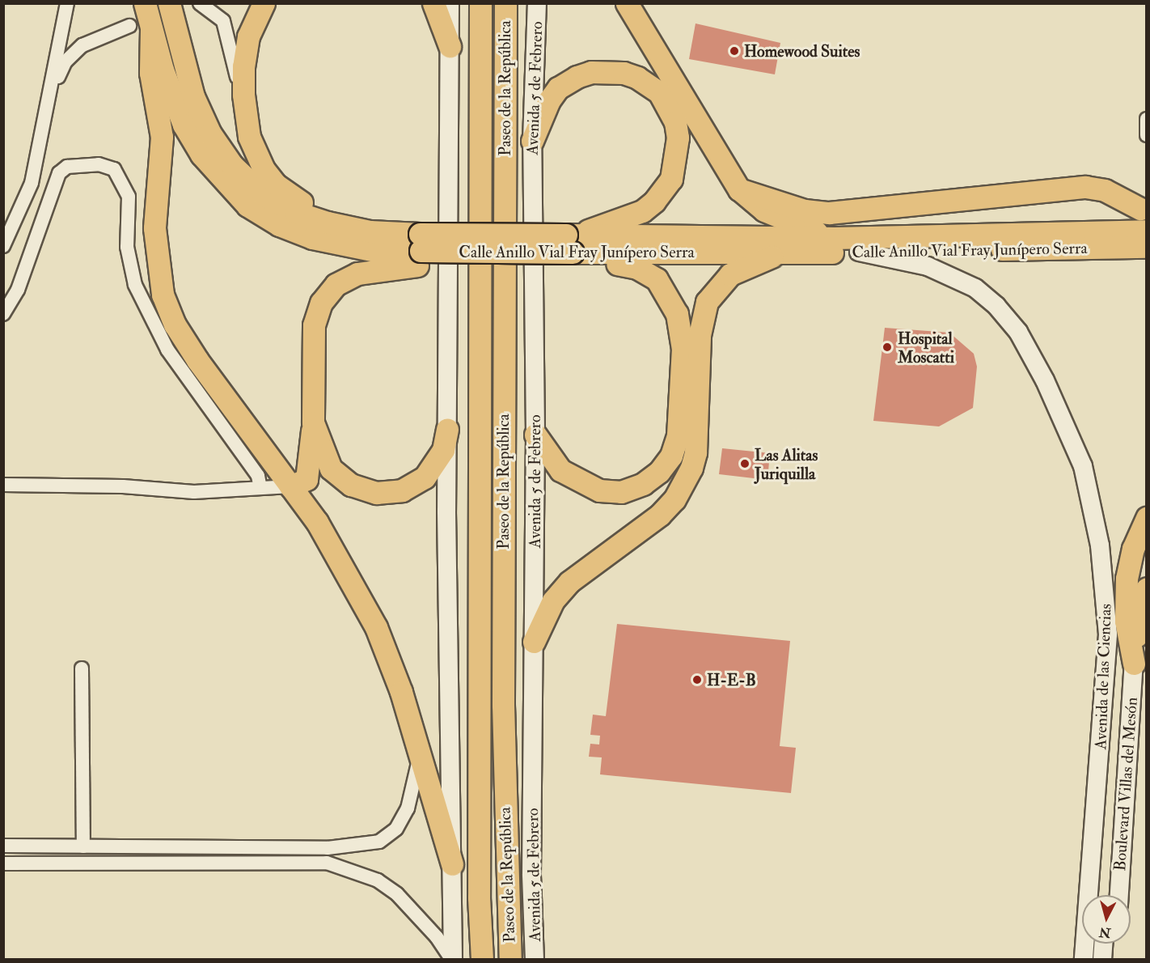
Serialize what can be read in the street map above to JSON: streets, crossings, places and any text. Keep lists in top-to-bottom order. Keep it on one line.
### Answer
{"streets":{"highway":["Paseo de la República","Calle Anillo Vial Fray Junípero Serra"],"main road":["Avenida 5 de Febrero","Avenida de las Ciencias","Boulevard Villas del Mesón"]},"crossings":[["Calle Anillo Vial Fray Junípero Serra","Avenida de las Ciencias"]],"places":["Homewood Suites","Hospital Moscatti","Las Alitas Juriquilla","H-E-B"],"north":"bottom"}
